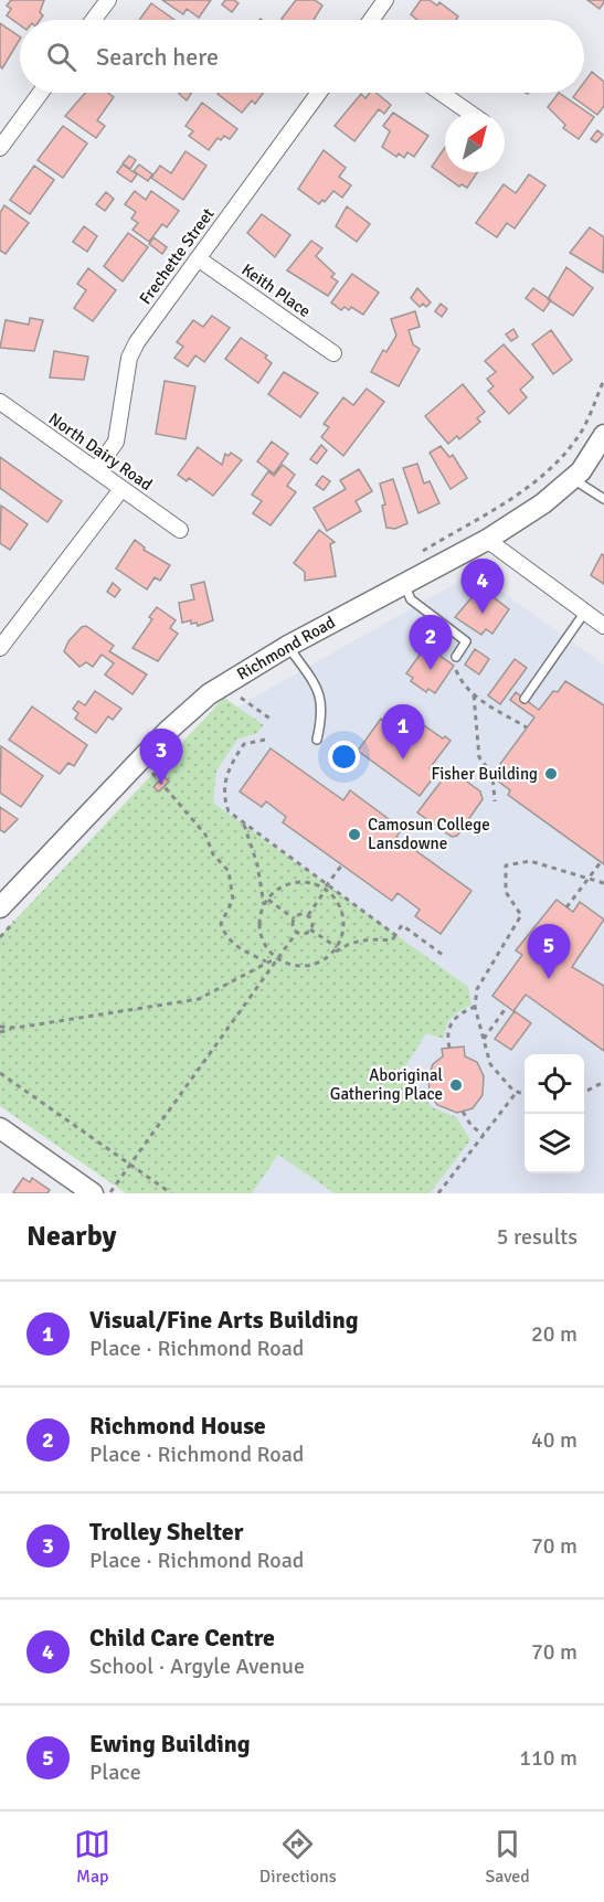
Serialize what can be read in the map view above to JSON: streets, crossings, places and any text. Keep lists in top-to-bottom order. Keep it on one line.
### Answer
{"streets":{"main road":["Richmond Road"],"street":["Frechette Street","Keith Place","North Dairy Road"]},"crossings":[["Frechette Street","Keith Place"],["Frechette Street","North Dairy Road"]],"places":["Fisher Building","Camosun College Lansdowne","Aboriginal Gathering Place"],"north":"top right","page":{"search":"Search here","pins":["4","2","1","3","5"],"heading":["Nearby","5 results"],"list":[{"mark":"1","name":"Visual/Fine Arts Building","note":"Place · Richmond Road","value":"20 m"},{"mark":"2","name":"Richmond House","note":"Place · Richmond Road","value":"40 m"},{"mark":"3","name":"Trolley Shelter","note":"Place · Richmond Road","value":"70 m"},{"mark":"4","name":"Child Care Centre","note":"School · Argyle Avenue","value":"70 m"},{"mark":"5","name":"Ewing Building","note":"Place","value":"110 m"}],"nav":["Map","Directions","Saved"]}}
